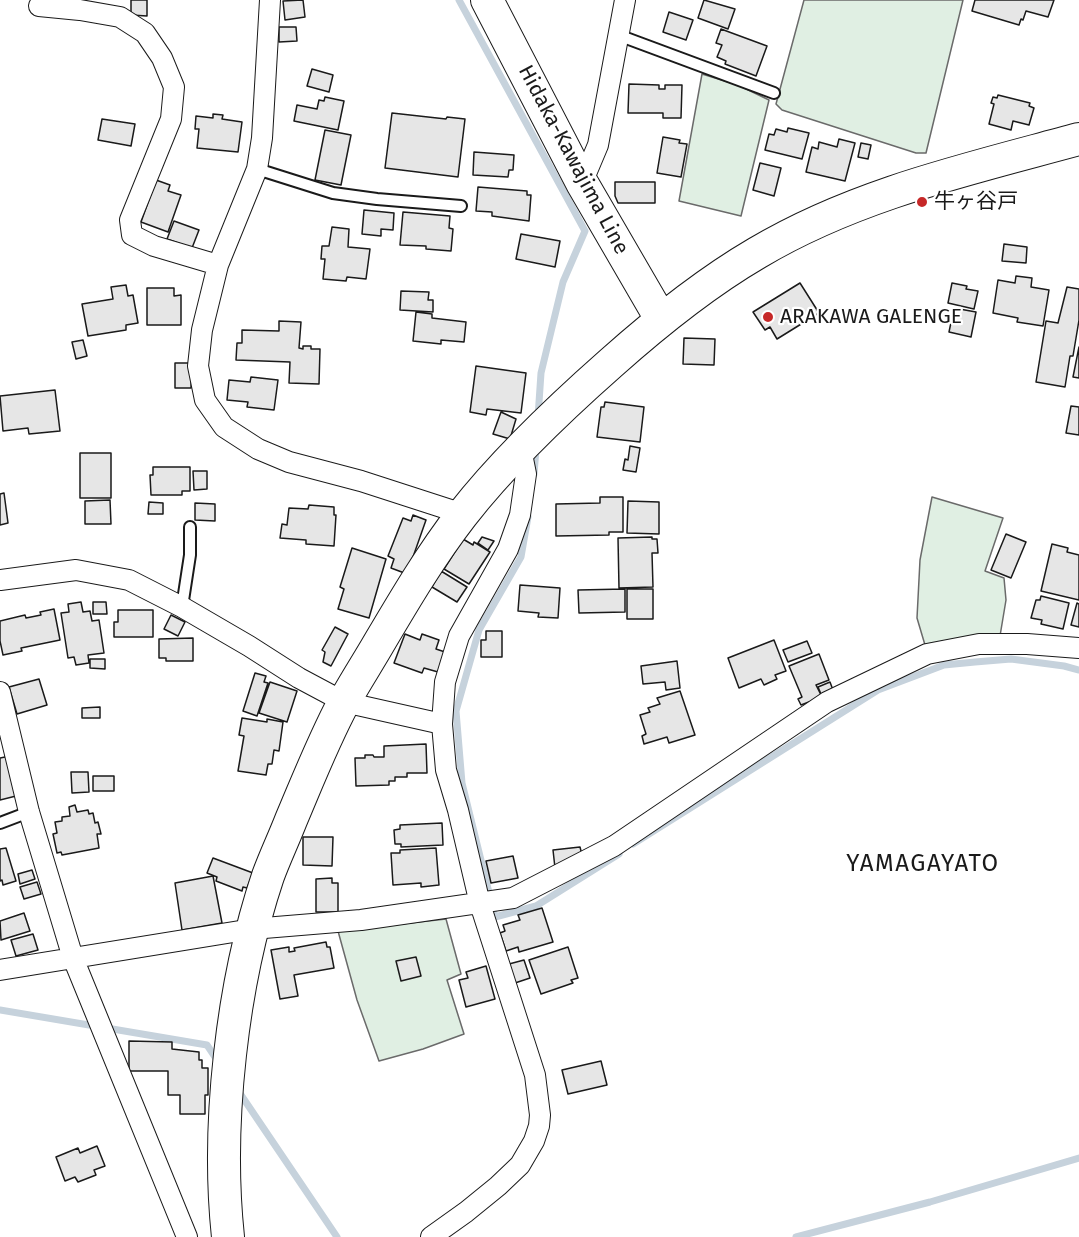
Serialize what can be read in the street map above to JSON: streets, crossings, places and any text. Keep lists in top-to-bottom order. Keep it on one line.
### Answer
{"streets":{"main road":["Hidaka-Kawajima Line"]},"districts":["YAMAGAYATO"],"places":["牛ヶ谷戸","ARAKAWA GALENGE"]}
